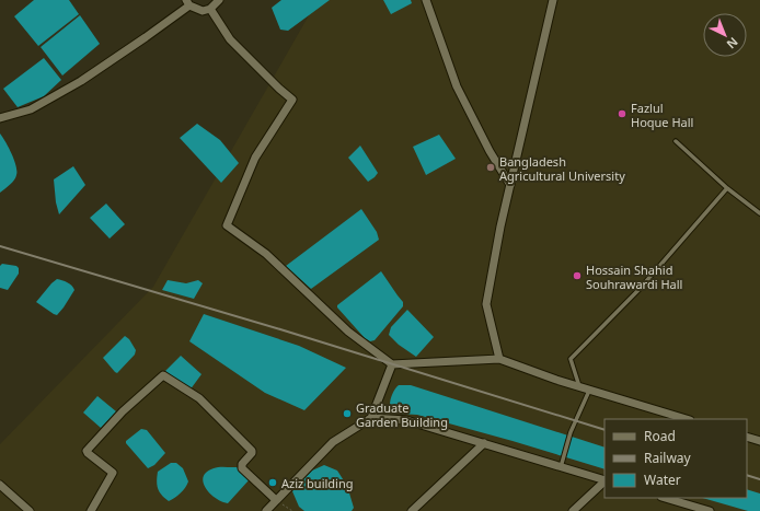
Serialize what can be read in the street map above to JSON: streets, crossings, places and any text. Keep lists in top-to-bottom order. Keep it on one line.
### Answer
{"places":["Fazlul Hoque Hall","Bangladesh Agricultural University","Hossain Shahid Souhrawardi Hall","Graduate Garden Building","Aziz building"],"legend":["Road","Railway","Water"],"north":"bottom right"}
